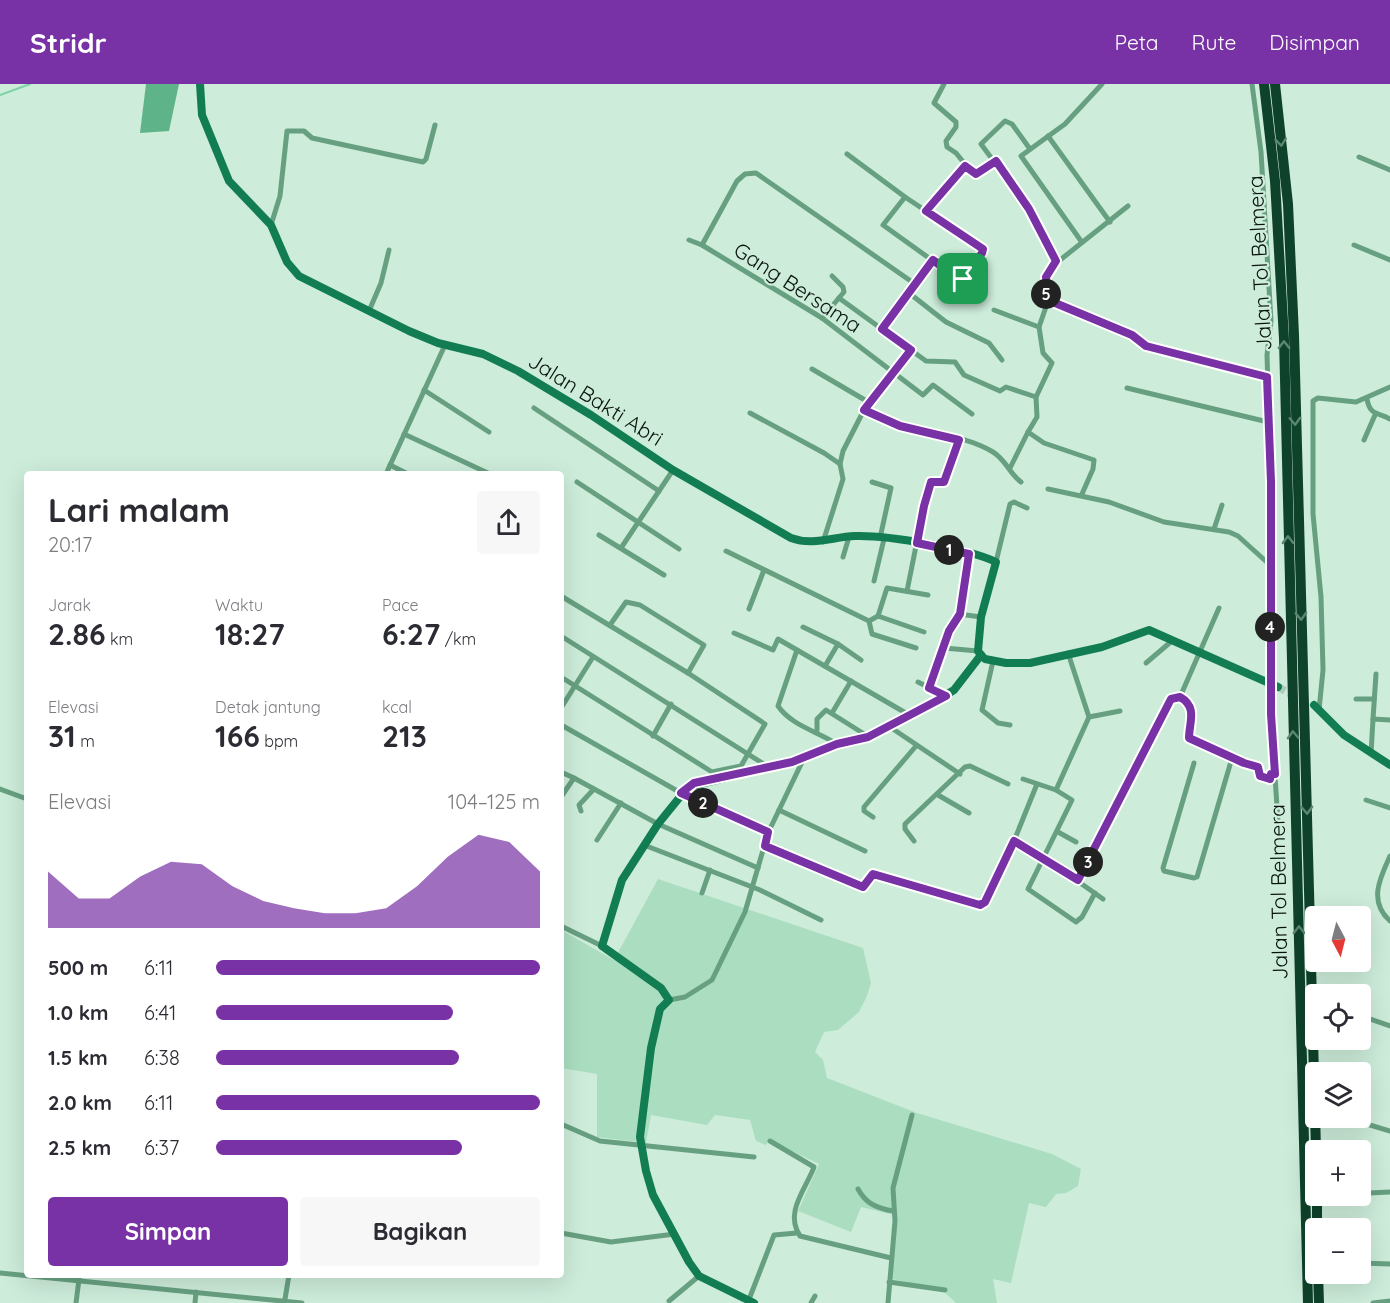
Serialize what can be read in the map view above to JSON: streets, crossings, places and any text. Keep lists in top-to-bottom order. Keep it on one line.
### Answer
{"streets":{"highway":["Jalan Tol Belmera"],"street":["Gang Bersama","Jalan Bakti Abri"]},"north":"bottom","page":{"header":"Stridr","nav":["Peta","Rute","Disimpan"],"pins":["5","1","4","2","3"],"heading":["Lari malam","20:17"],"stats":[["Jarak","2.86 km"],["Waktu","18:27"],["Pace","6:27 /km"],["Elevasi","31 m"],["Detak jantung","166 bpm"],["kcal","213"]],"chart":["Elevasi","104–125 m"],"map_buttons":["+","−"],"list":[{"name":"500 m","note":"6:11"},{"name":"1.0 km","note":"6:41"},{"name":"1.5 km","note":"6:38"},{"name":"2.0 km","note":"6:11"},{"name":"2.5 km","note":"6:37"}],"buttons":["Simpan","Bagikan"]}}
